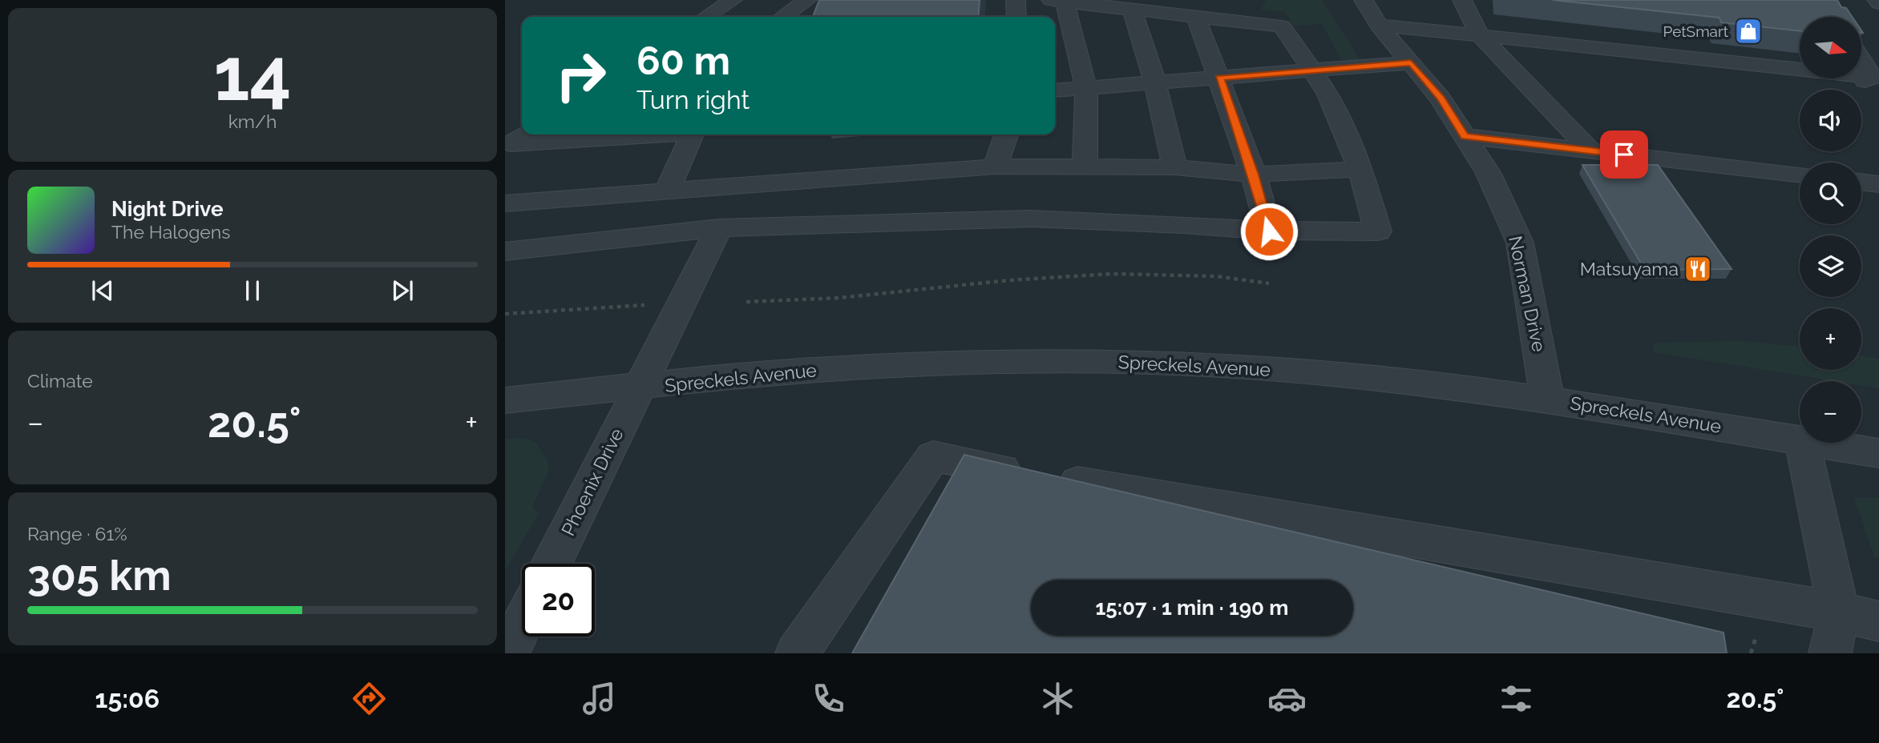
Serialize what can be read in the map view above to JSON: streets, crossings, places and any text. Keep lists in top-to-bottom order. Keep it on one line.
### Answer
{"streets":{"street":["Norman Drive","Spreckels Avenue","Phoenix Drive"]},"crossings":[["Norman Drive","Spreckels Avenue"],["Spreckels Avenue","Phoenix Drive"]],"places":{"shop":["PetSmart"],"restaurant":["Matsuyama"]},"north":"right","page":{"tile":[["14","km/h"],"Climate",["Range · 61%","305 km"]],"map_buttons":["+","−"],"turn":["60 m","Turn right"],"song":["Night Drive","The Halogens"],"heat":["−","20.5°","+"],"limit":"20","trip":"15:07 · 1 min · 190 m","tabs":["15:06","20.5°"]}}
